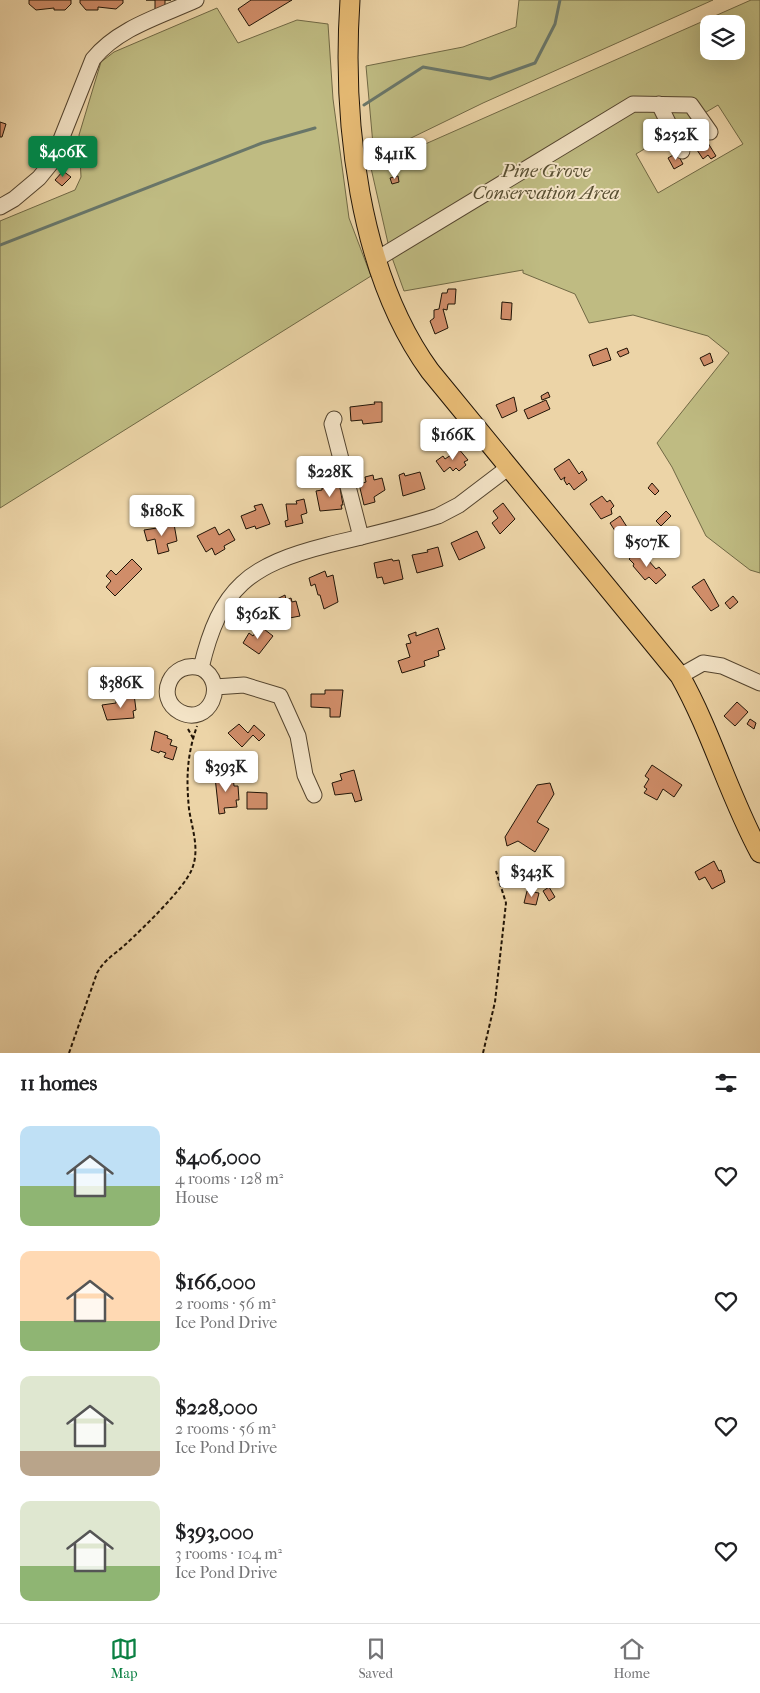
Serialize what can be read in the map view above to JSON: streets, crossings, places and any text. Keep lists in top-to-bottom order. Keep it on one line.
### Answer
{"parks":["Pine Grove Conservation Area"],"page":{"price":["$252K","$406K","$411K","$166K","$228K","$180K","$507K","$362K","$386K","$393K","$343K"],"heading":"11 homes","list":[{"name":"$406,000","note":"4 rooms · 128 m² · House"},{"name":"$166,000","note":"2 rooms · 56 m² · Ice Pond Drive"},{"name":"$228,000","note":"2 rooms · 56 m² · Ice Pond Drive"},{"name":"$393,000","note":"3 rooms · 104 m² · Ice Pond Drive"}],"tabs":["Map","Saved","Home"]}}
